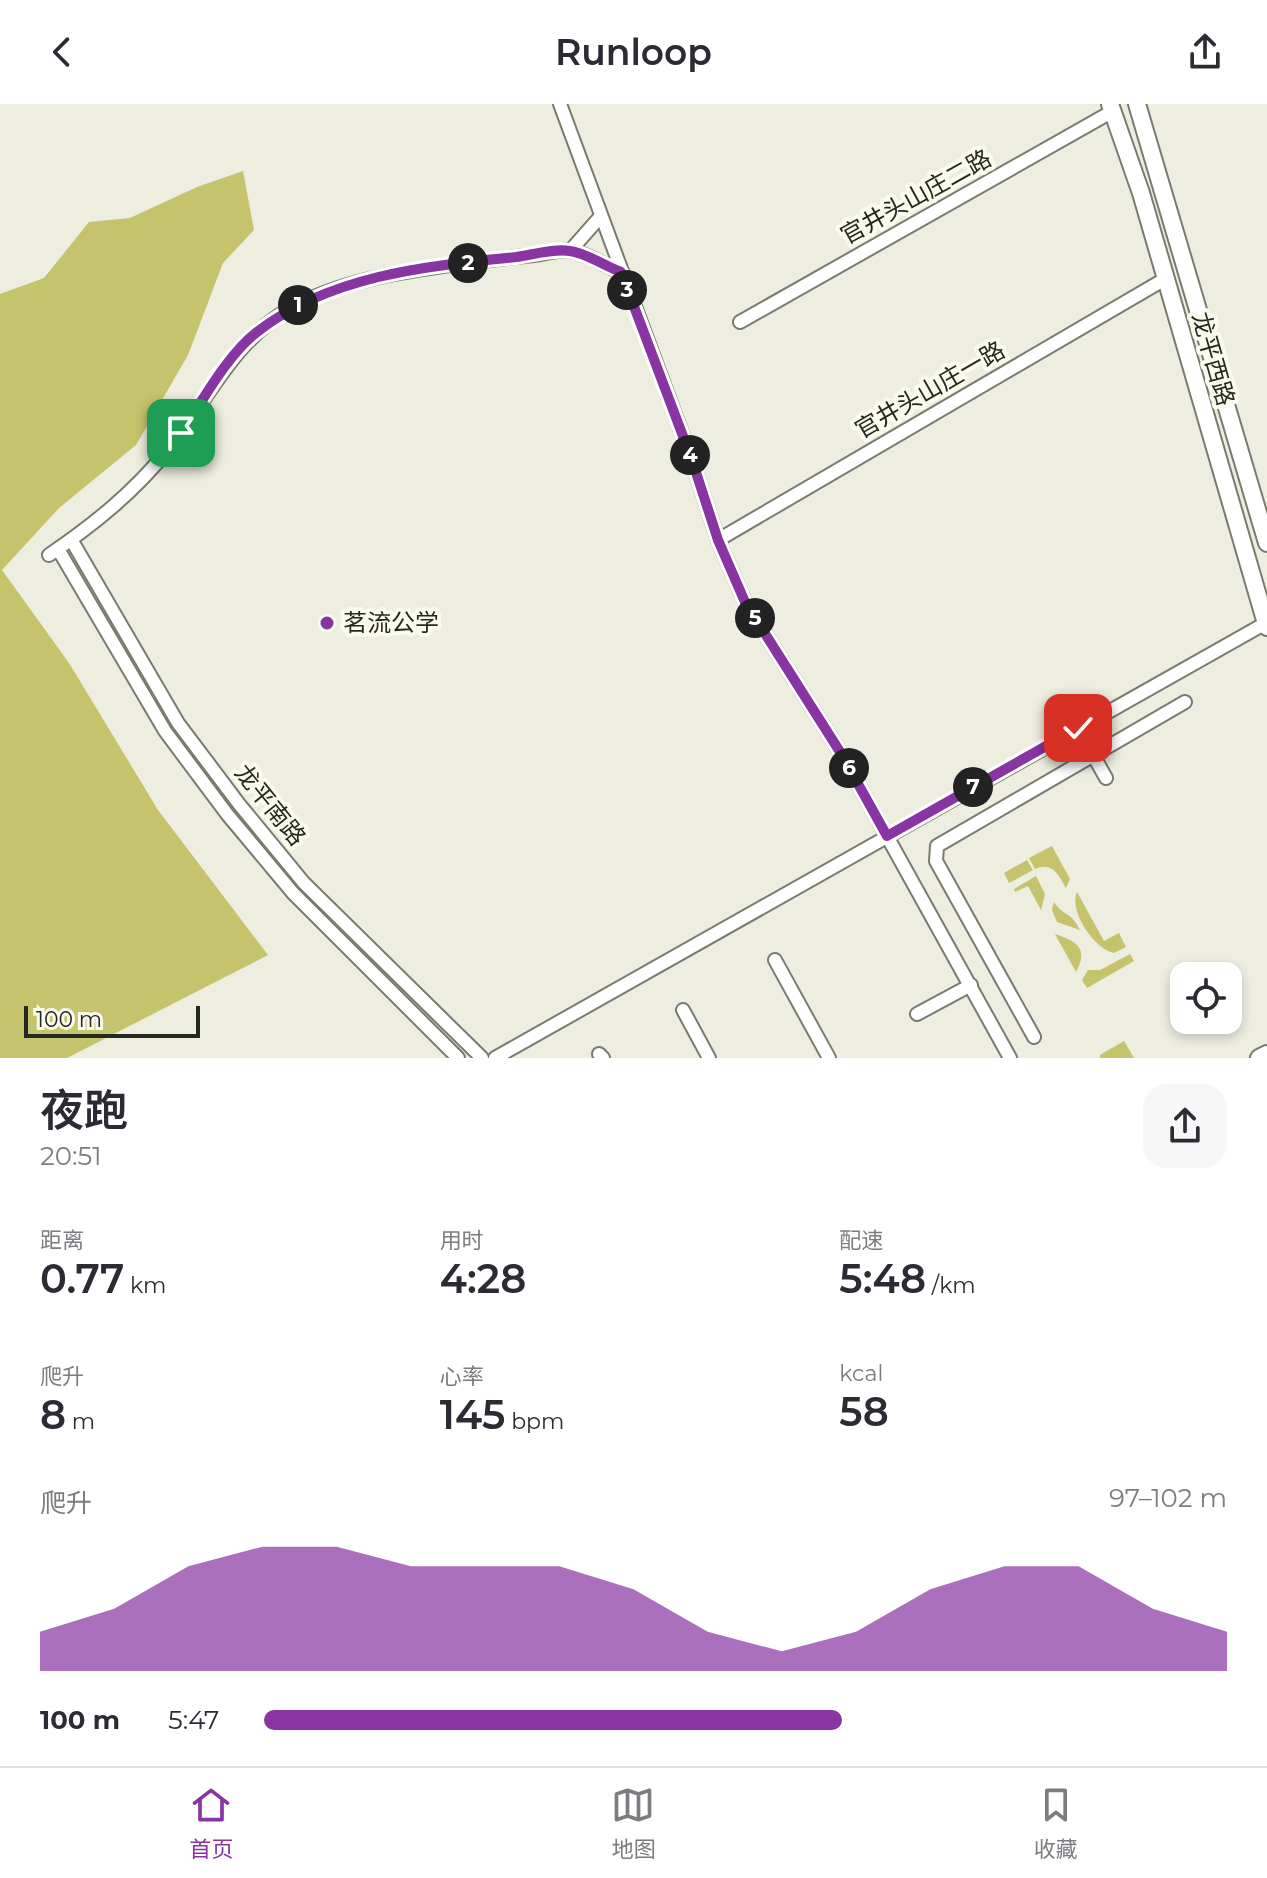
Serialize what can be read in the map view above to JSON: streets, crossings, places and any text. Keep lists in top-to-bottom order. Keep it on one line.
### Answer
{"streets":{"main road":["龙平西路"],"street":["官井头山庄二路","官井头山庄一路","龙平南路"]},"crossings":[["官井头山庄二路","龙平西路"],["龙平西路","官井头山庄一路"]],"places":["茗流公学"],"scale_bar":"100 m","page":{"header":"Runloop","pins":["2","3","1","4","5","6","7"],"scale":"100 m","heading":["夜跑","20:51"],"stats":[["距离","0.77 km"],["用时","4:28"],["配速","5:48 /km"],["爬升","8 m"],["心率","145 bpm"],["kcal","58"]],"chart":["爬升","97–102 m"],"list":[{"name":"100 m","note":"5:47"}],"tabs":["首页","地图","收藏"]}}
